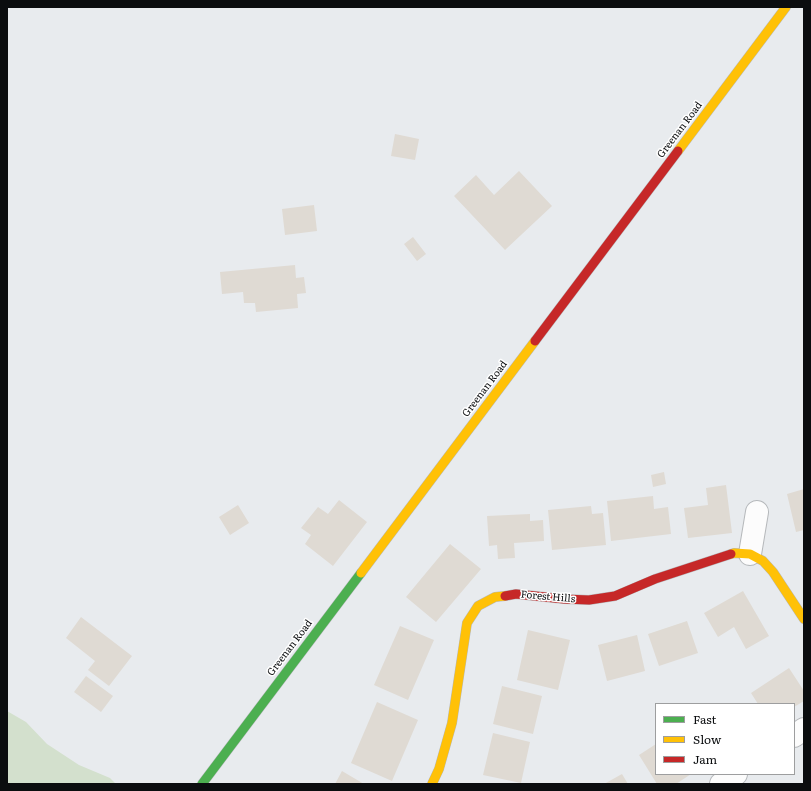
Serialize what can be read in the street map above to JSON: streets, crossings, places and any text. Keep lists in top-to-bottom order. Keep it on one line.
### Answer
{"streets":{"street":["Greenan Road","Forest Hills"]},"legend":["Fast","Slow","Jam"]}
